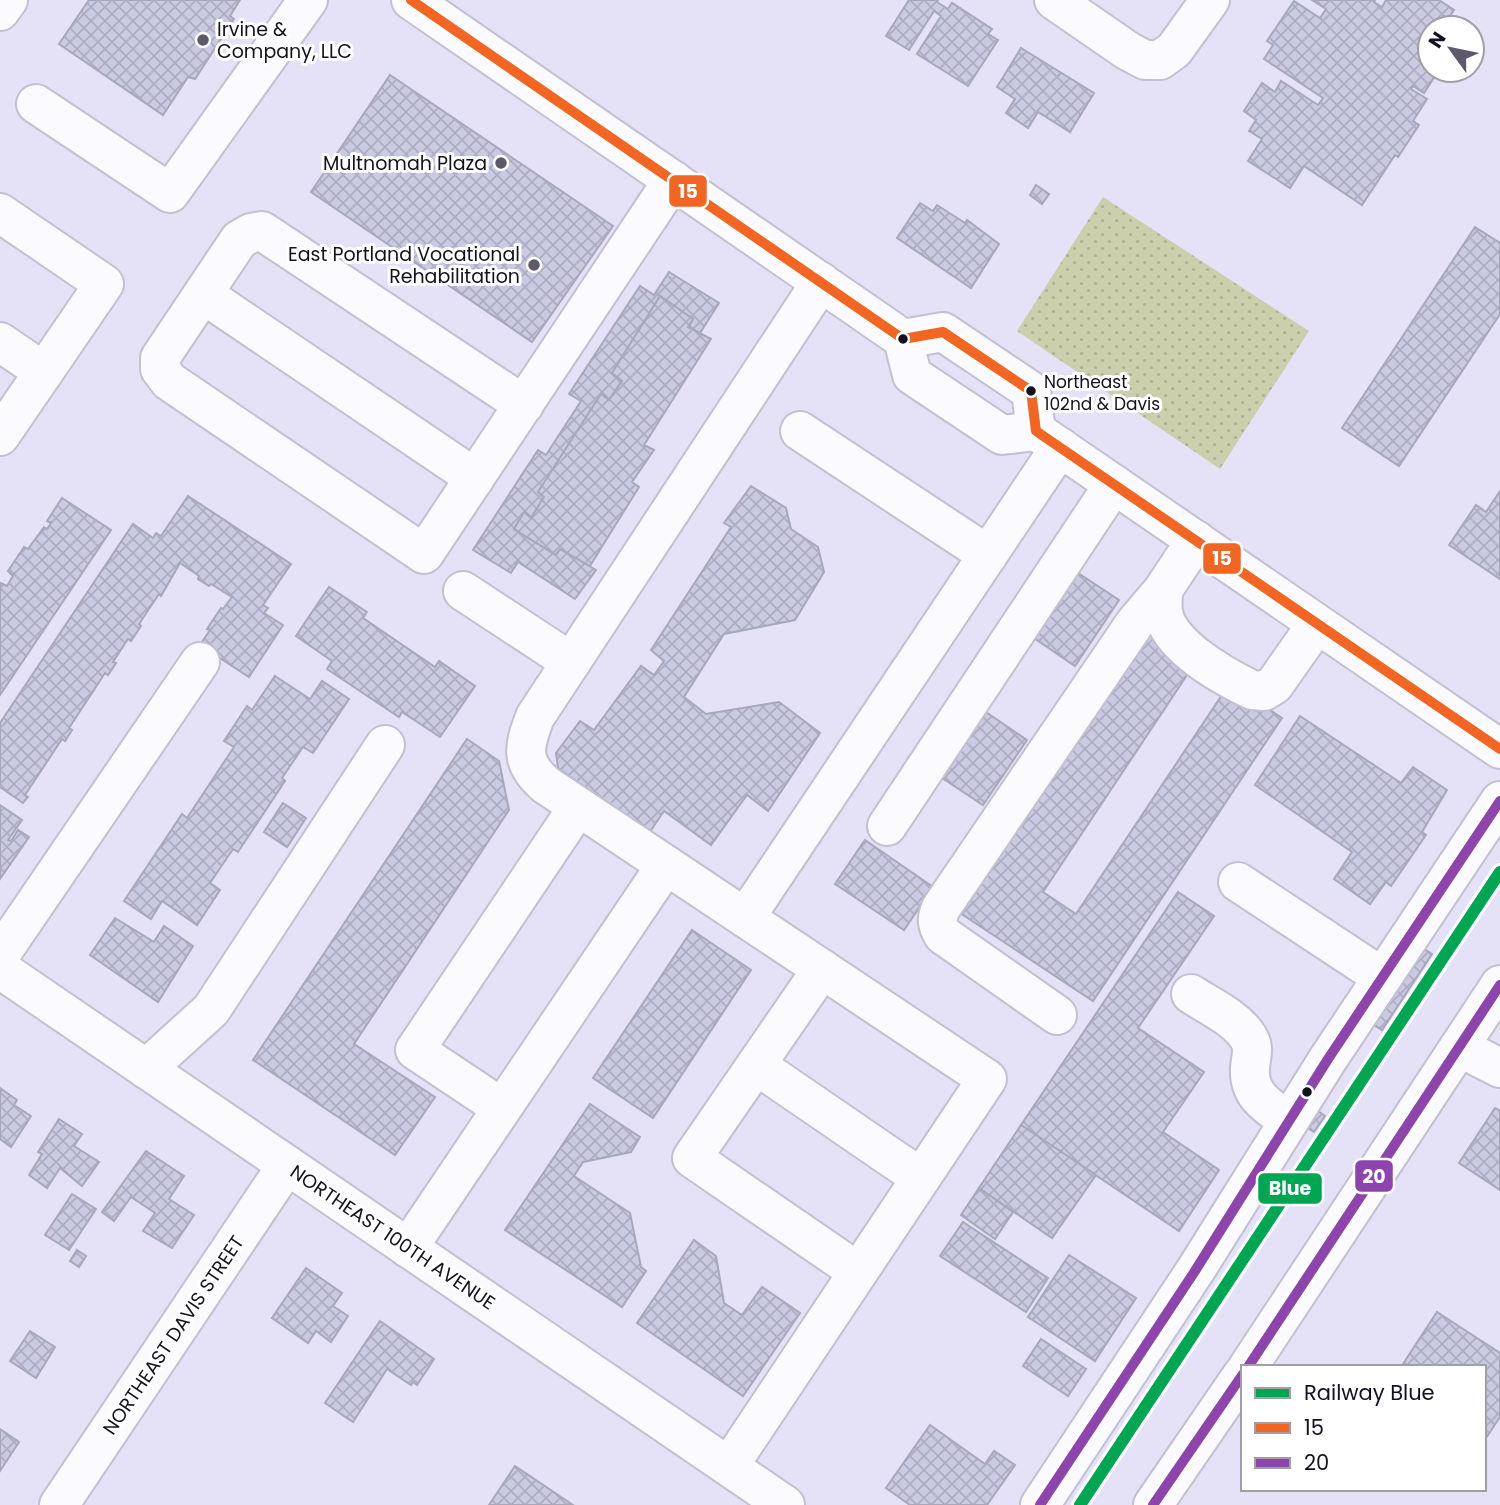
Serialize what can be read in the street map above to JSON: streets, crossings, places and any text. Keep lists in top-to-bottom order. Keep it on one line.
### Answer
{"streets":{"street":["NORTHEAST 100TH AVENUE","NORTHEAST DAVIS STREET"]},"crossings":[["NORTHEAST 100TH AVENUE","NORTHEAST DAVIS STREET"]],"places":["Irvine & Company, LLC","Multnomah Plaza","East Portland Vocational Rehabilitation","Northeast 102nd & Davis"],"lines":["transit line 15","transit line 20","rail line Blue"],"legend":["Railway Blue","15","20"],"north":"top left"}
